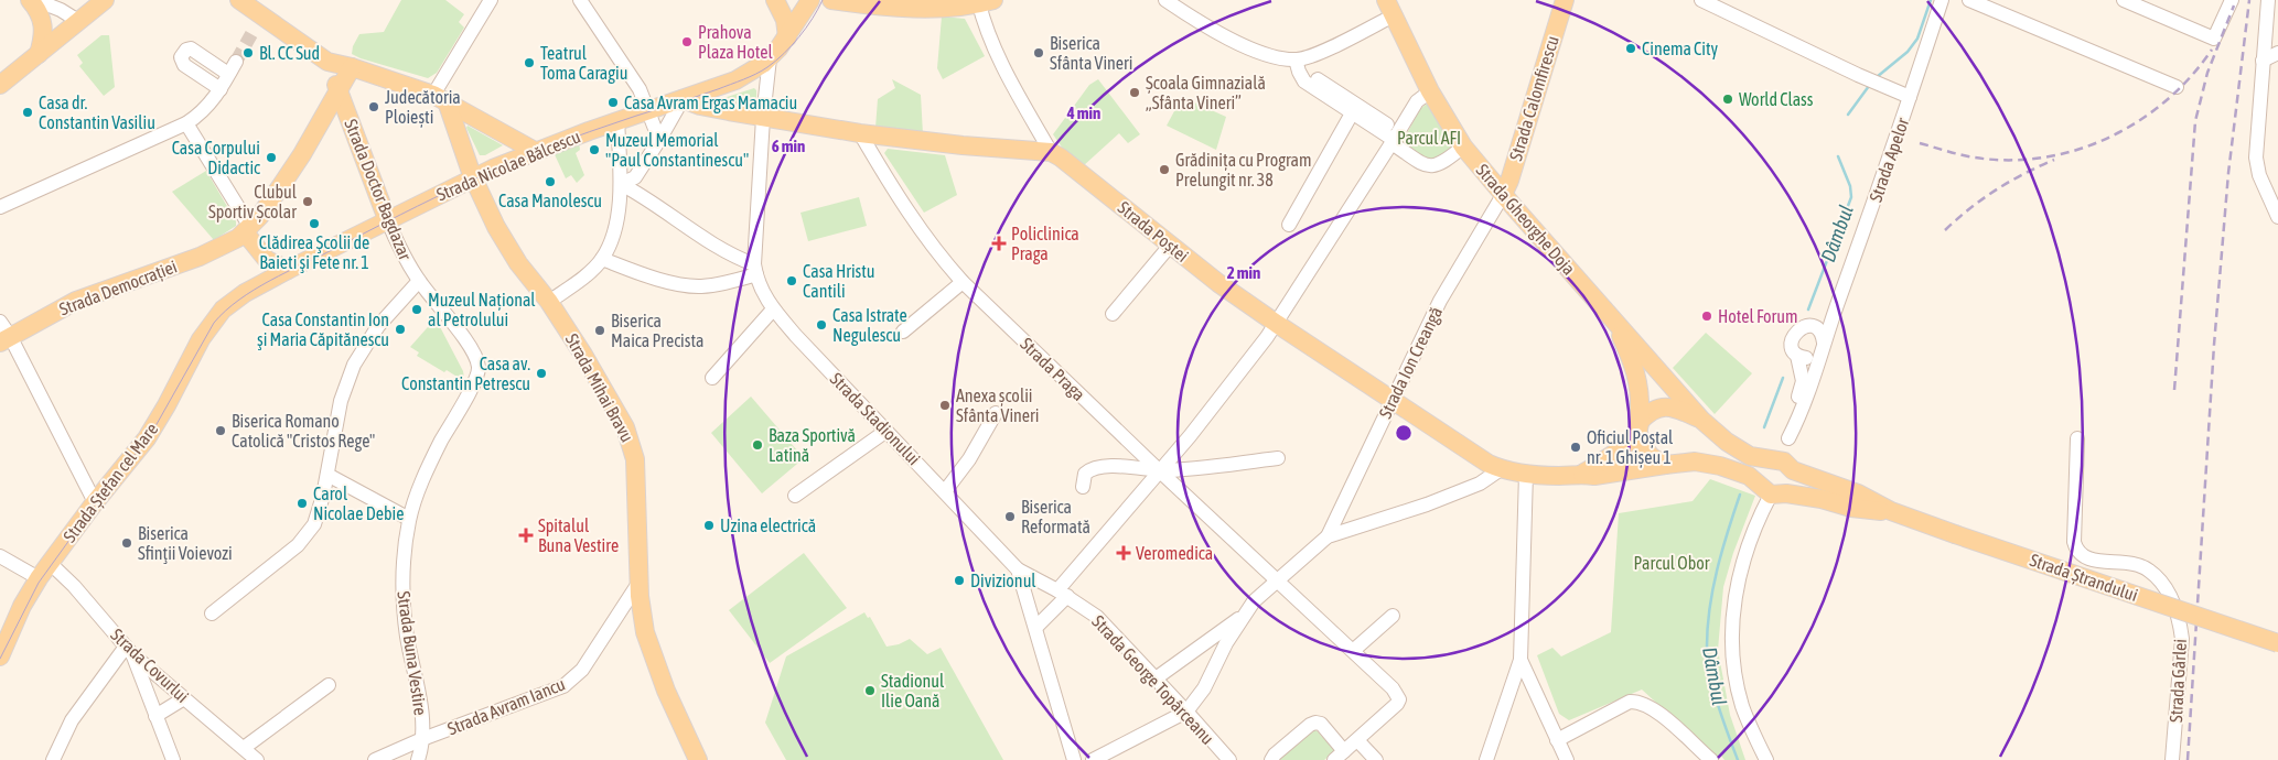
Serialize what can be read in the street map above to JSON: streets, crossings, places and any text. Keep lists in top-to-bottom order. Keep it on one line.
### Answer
{"streets":{"main road":["Strada Calomfirescu","Strada Nicolae Bălcescu","Strada Doctor Bagdazar","Strada Gheorghe Doja","Strada Poștei","Strada Democrației","Strada Mihai Bravu","Strada Ștefan cel Mare","Strada Ștrandului"],"street":["Strada Apelor","Strada Ion Creangă","Strada Praga","Strada Stadionului","Strada Buna Vestire","Strada Covurlui","Strada George Topârceanu","Strada Gârlei","Strada Avram Iancu"]},"crossings":[["Strada Calomfirescu","Strada Gheorghe Doja"],["Strada Calomfirescu","Strada Ion Creangă"],["Strada Nicolae Bălcescu","Strada Doctor Bagdazar"],["Strada Nicolae Bălcescu","Strada Mihai Bravu"],["Strada Nicolae Bălcescu","Strada Stadionului"],["Strada Nicolae Bălcescu","Strada Ștefan cel Mare"],["Strada Doctor Bagdazar","Strada Buna Vestire"],["Strada Gheorghe Doja","Strada Poștei"],["Strada Gheorghe Doja","Strada Ion Creangă"],["Strada Gheorghe Doja","Strada Ștrandului"],["Strada Poștei","Strada Ion Creangă"],["Strada Poștei","Strada Ștrandului"],["Strada Mihai Bravu","Strada Avram Iancu"],["Strada Stadionului","Strada George Topârceanu"],["Strada Ștefan cel Mare","Strada Covurlui"],["Strada Buna Vestire","Strada Avram Iancu"]],"water":["Dâmbul"],"parks":["Parcul AFI","Parcul Obor"],"places":{"other":["Prahova Plaza Hotel","Cinema City","Bl. CC Sud","Biserica Sfânta Vineri","Teatrul Toma Caragiu","Școala Gimnazială ,,Sfânta Vineri”","World Class","Casa Avram Ergas Mamaciu","Judecătoria Ploiești","Casa dr. Constantin Vasiliu","Muzeul Memorial \"Paul Constantinescu\"","Casa Corpului Didactic","Grădinița cu Program Prelungit nr. 38","Casa Manolescu","Clubul Sportiv Școlar","Clădirea Şcolii de Baieti şi Fete nr. 1","Casa Hristu Cantili","Muzeul Național al Petrolului","Hotel Forum","Casa Istrate Negulescu","Casa Constantin Ion şi Maria Căpitănescu","Biserica Maica Precista","Casa av. Constantin Petrescu","Anexa școlii Sfânta Vineri","Biserica Romano Catolică \"Cristos Rege\"","Baza Sportivă Latină","Oficiul Poștal nr. 1 Ghișeu 1","Carol Nicolae Debie","Biserica Reformată","Uzina electrică","Biserica Sfinţii Voievozi","Divizionul","Stadionul Ilie Oană"],"health":["Policlinica Praga","Spitalul Buna Vestire","Veromedica"]},"rings":["4 min","6 min","2 min"]}
